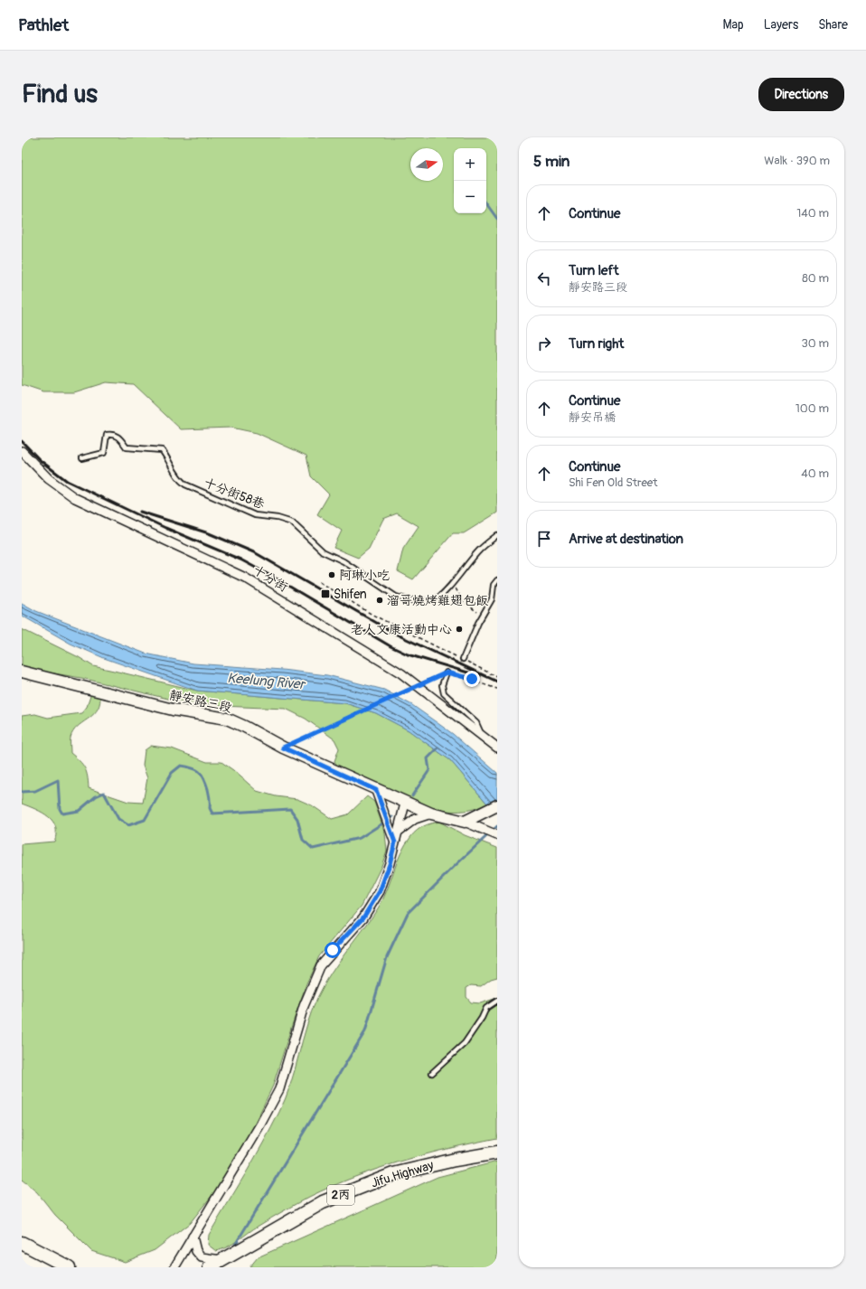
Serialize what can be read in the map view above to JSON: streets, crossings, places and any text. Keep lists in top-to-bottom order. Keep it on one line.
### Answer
{"streets":{"main road":["靜安路三段","Jifu Highway","2丙"],"street":["十分街"],"lane":["十分街58巷"]},"crossings":[["Jifu Highway","2丙"]],"water":["Keelung River"],"places":{"other":["阿琳小吃","溜哥燒烤雞翅包飯","老人文康活動中心"],"transit":["Shifen"]},"north":"right","page":{"header":"Pathlet","nav":["Map","Layers","Share"],"buttons":"Directions","title":"Find us","heading":["5 min","Walk · 390 m"],"map_buttons":["+","−"],"list":[["Continue","140 m"],["Turn left","靜安路三段","80 m"],["Turn right","30 m"],["Continue","靜安吊橋","100 m"],["Continue","Shi Fen Old Street","40 m"],"Arrive at destination"]}}
